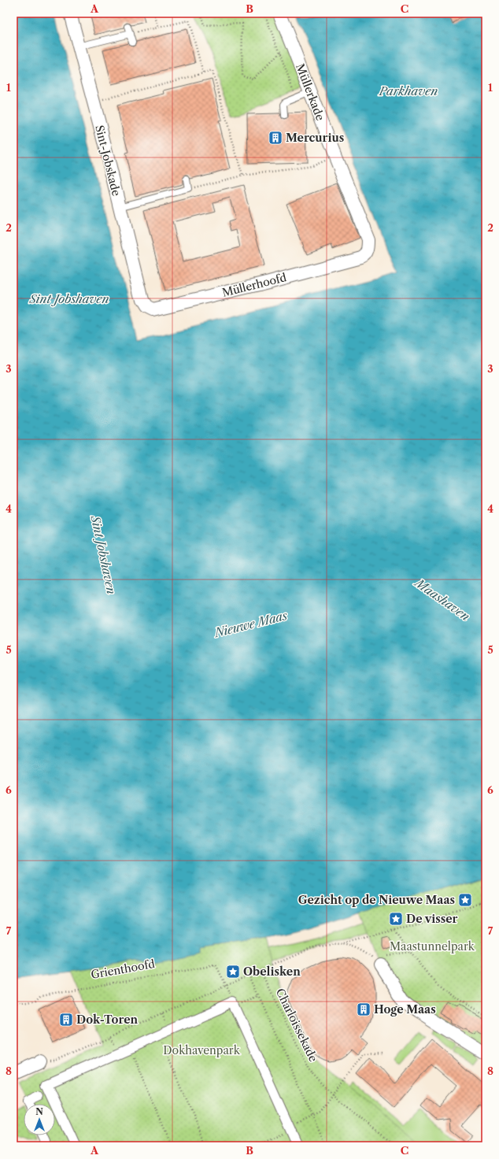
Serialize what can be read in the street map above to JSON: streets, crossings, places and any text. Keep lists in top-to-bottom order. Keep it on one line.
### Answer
{"streets":{"street":["Müllerkade","Sint-Jobskade","Müllerhoofd"],"path":["Grienthoofd","Charloissekade"]},"crossings":[["Müllerkade","Müllerhoofd"],["Sint-Jobskade","Müllerhoofd"]],"water":["Parkhaven","Sint Jobshaven","Maashaven","Nieuwe Maas"],"parks":["Maastunnelpark","Dokhavenpark"],"places":{"building":["Mercurius","Hoge Maas","Dok-Toren"],"place":["Gezicht op de Nieuwe Maas","De visser","Obelisken"]},"north":"top","grid":{"columns":["A","B","C"],"rows":["1","2","3","4","5","6","7","8"]}}
